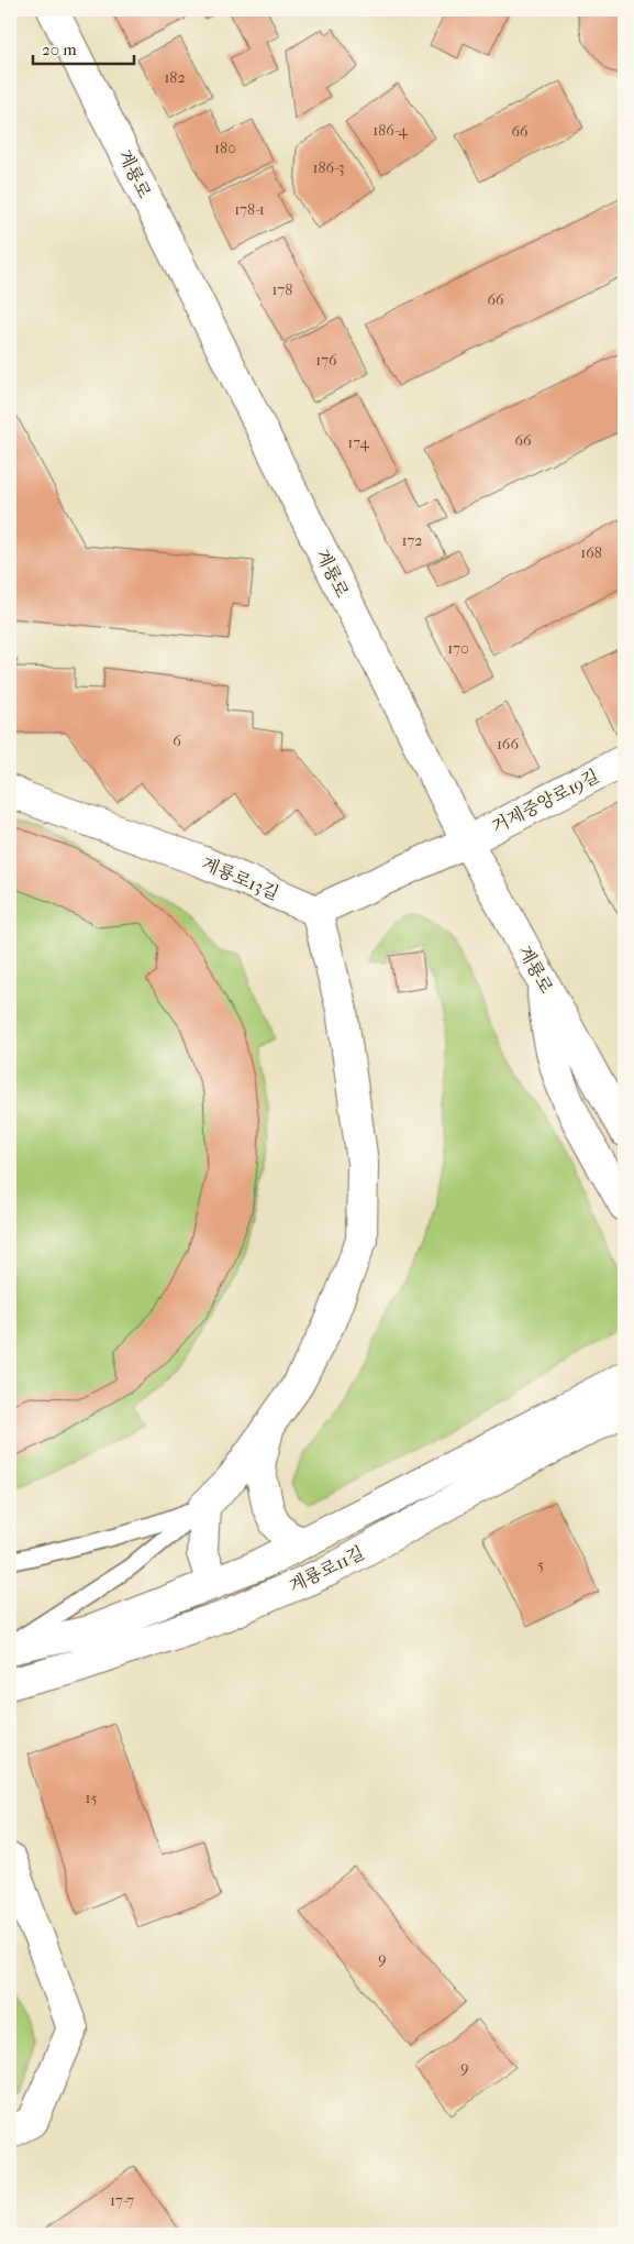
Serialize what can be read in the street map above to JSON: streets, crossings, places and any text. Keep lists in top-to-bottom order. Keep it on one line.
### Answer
{"streets":{"street":["계룡로","거제중앙로19길","계룡로13길","계룡로11길"]},"crossings":[["계룡로","거제중앙로19길"]],"house_numbers":["182","186-4","66","180","186-3","178-1","178","66","176","66","174","172","168","170","6","166","5","15","9","9","17-7"],"scale_bar":"20 m"}
